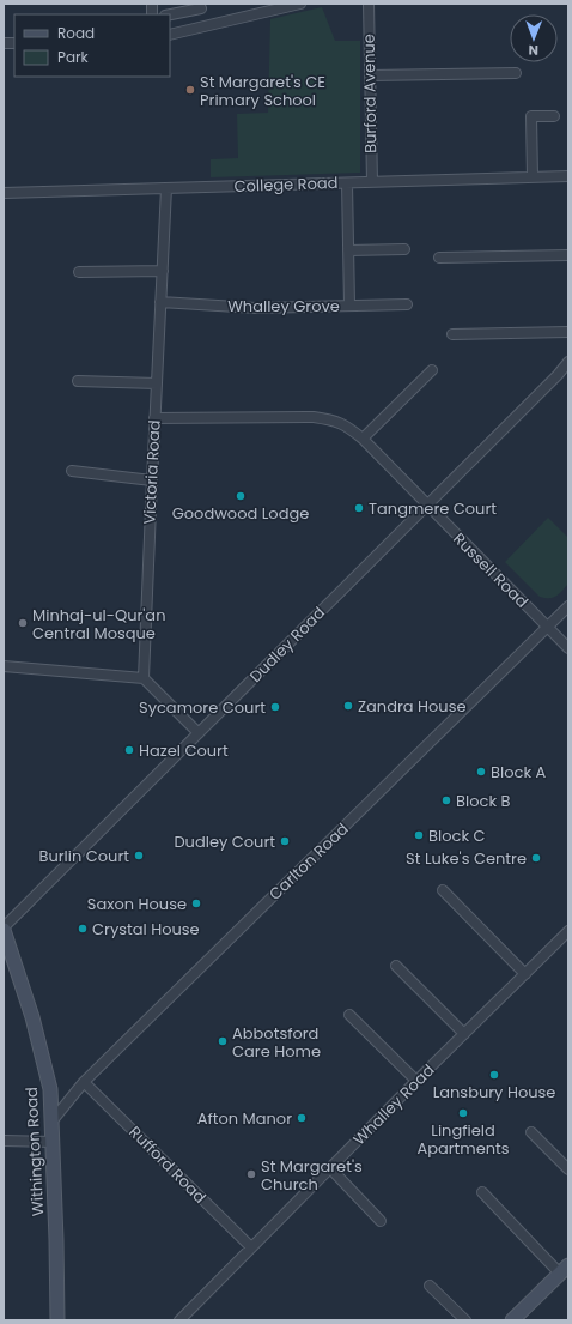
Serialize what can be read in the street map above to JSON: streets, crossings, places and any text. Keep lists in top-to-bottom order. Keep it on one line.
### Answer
{"streets":{"street":["Burford Avenue","College Road","Whalley Grove","Victoria Road","Russell Road","Dudley Road","Carlton Road","Whalley Road","Withington Road","Rufford Road"]},"crossings":[["Burford Avenue","College Road"],["College Road","Victoria Road"],["Whalley Grove","Victoria Road"],["Victoria Road","Russell Road"],["Russell Road","Dudley Road"],["Russell Road","Carlton Road"],["Dudley Road","Withington Road"],["Carlton Road","Withington Road"],["Carlton Road","Rufford Road"],["Whalley Road","Rufford Road"]],"places":["St Margaret's CE Primary School","Goodwood Lodge","Tangmere Court","Minhaj-ul-Qur'an Central Mosque","Zandra House","Sycamore Court","Hazel Court","Block A","Block B","Block C","Dudley Court","Burlin Court","St Luke's Centre","Saxon House","Crystal House","Abbotsford Care Home","Lansbury House","Lingfield Apartments","Afton Manor","St Margaret's Church"],"legend":["Road","Park"],"north":"bottom"}
